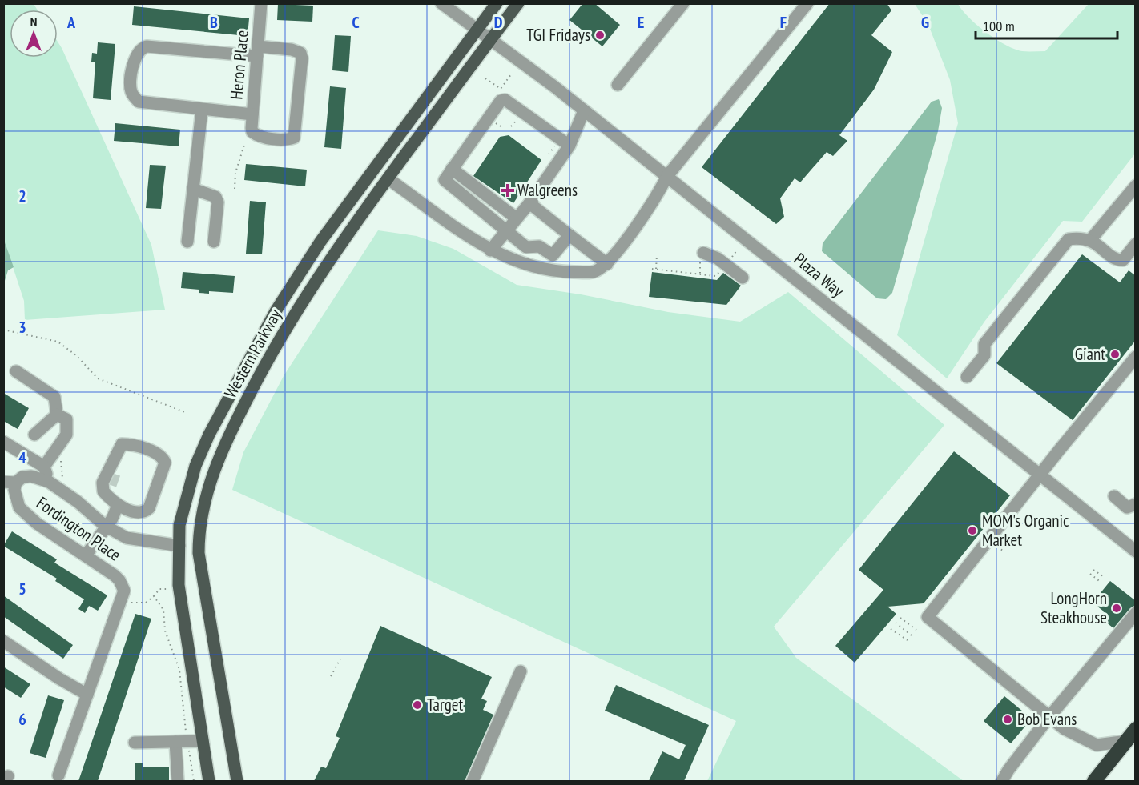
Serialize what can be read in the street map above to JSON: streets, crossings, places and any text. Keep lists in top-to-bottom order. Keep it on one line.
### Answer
{"streets":{"main road":["Western Parkway"],"street":["Heron Place","Plaza Way","Fordington Place"]},"crossings":[["Plaza Way","Western Parkway"],["Western Parkway","Fordington Place"]],"places":{"other":["TGI Fridays","Giant","MOM's Organic Market","LongHorn Steakhouse","Target","Bob Evans"],"health":["Walgreens"]},"scale_bar":"100 m","north":"top","grid":{"columns":["A","B","C","D","E","F","G"],"rows":["2","3","4","5","6"]}}
